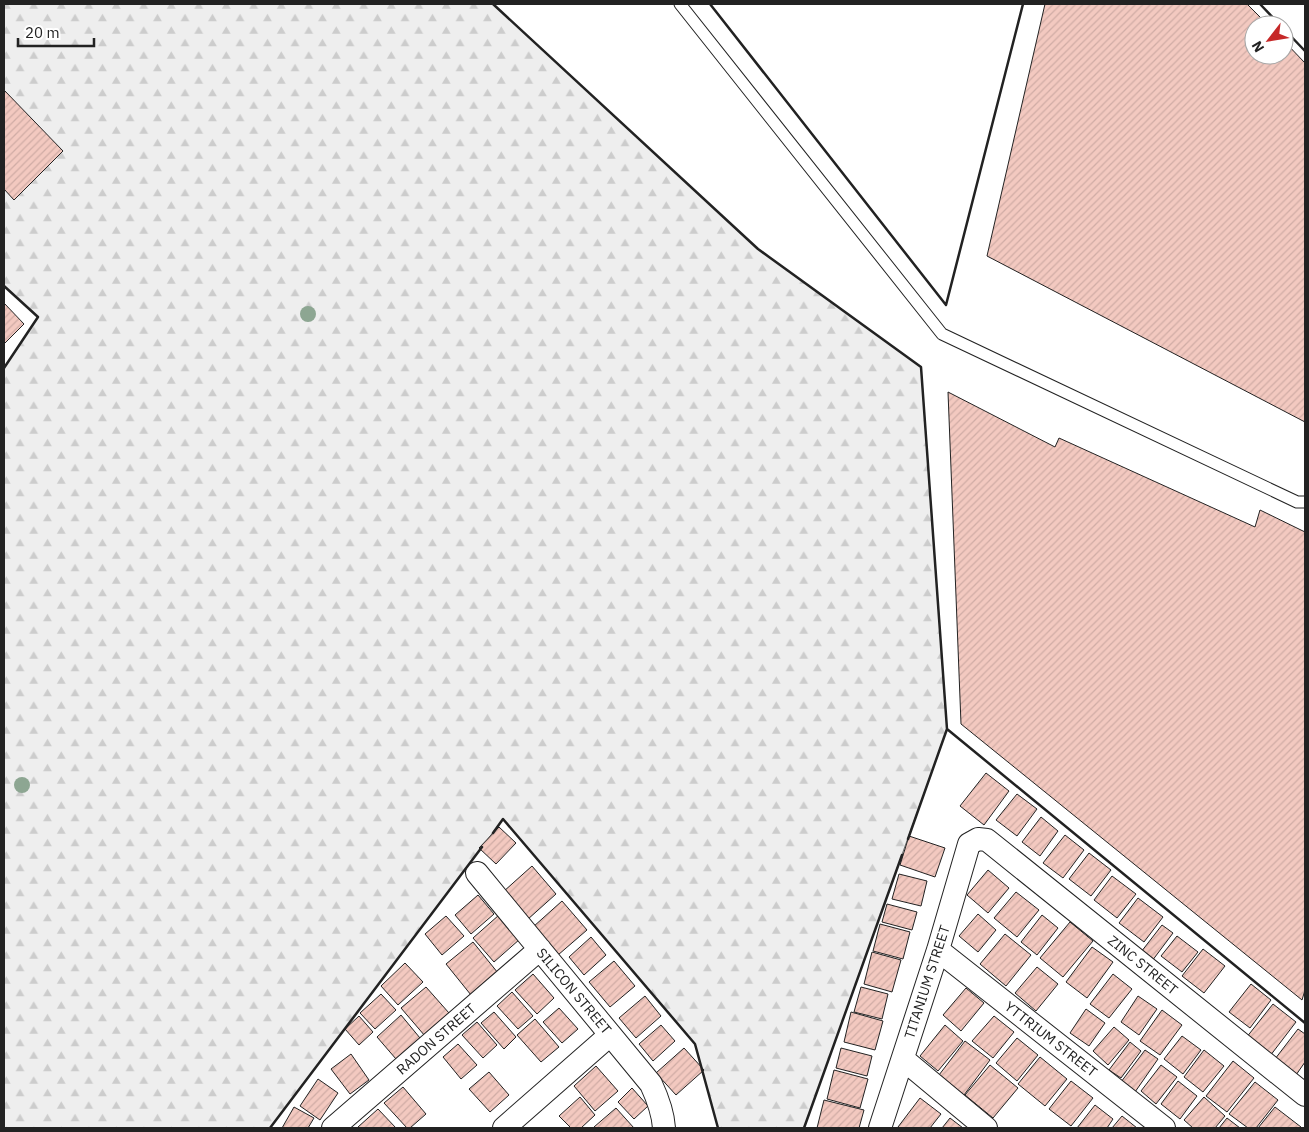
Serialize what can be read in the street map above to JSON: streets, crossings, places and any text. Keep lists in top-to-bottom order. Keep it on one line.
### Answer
{"streets":{"street":["ZINC STREET","TITANIUM STREET","SILICON STREET","RADON STREET","YTTRIUM STREET"]},"crossings":[["ZINC STREET","TITANIUM STREET"],["TITANIUM STREET","YTTRIUM STREET"],["SILICON STREET","RADON STREET"]],"scale_bar":"20 m","north":"bottom left"}
